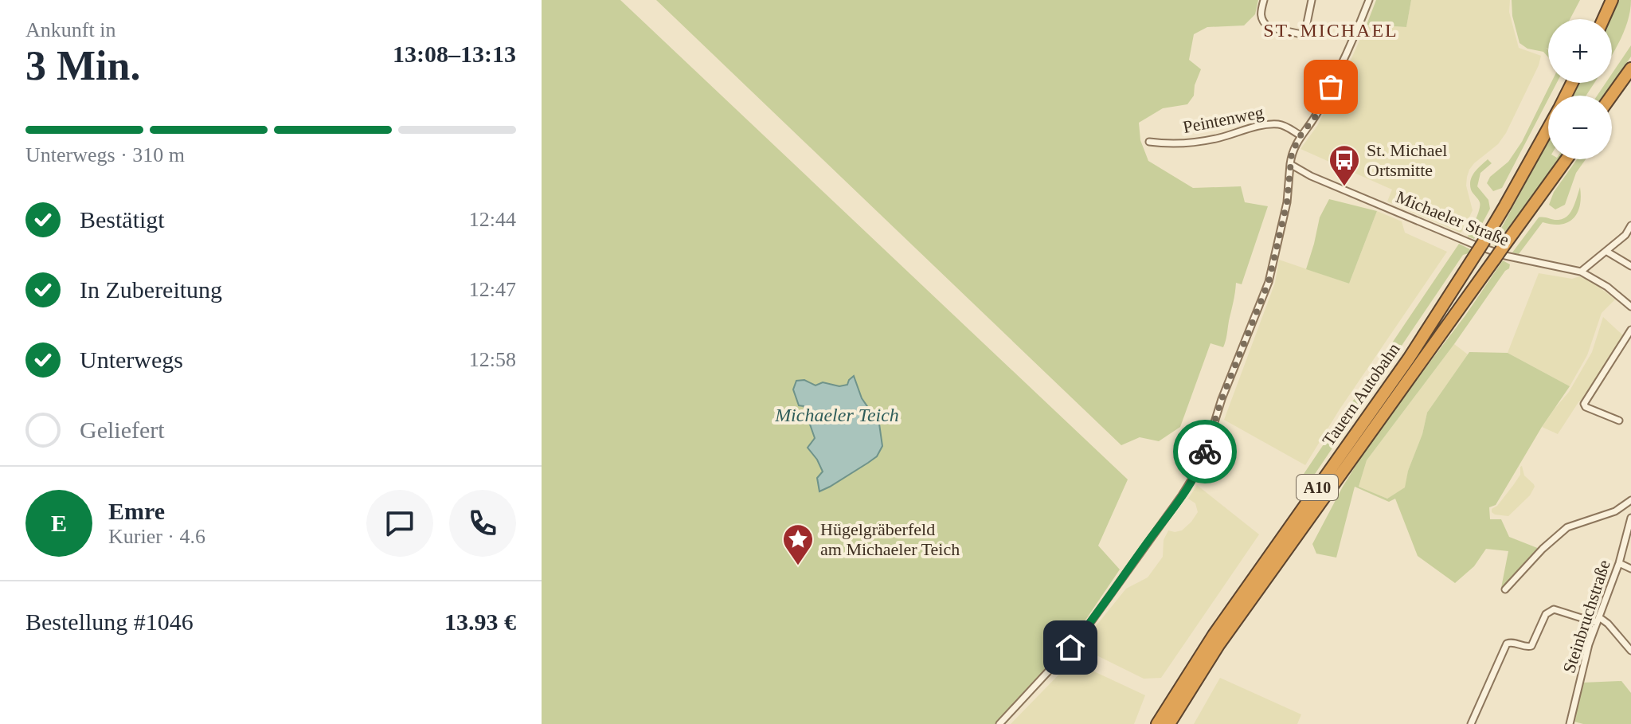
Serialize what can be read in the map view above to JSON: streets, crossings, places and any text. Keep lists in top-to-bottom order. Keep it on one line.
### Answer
{"streets":{"highway":["Tauern Autobahn","A10"],"street":["Peintenweg","Michaeler Straße","Steinbruchstraße"]},"districts":["ST. MICHAEL"],"water":["Michaeler Teich"],"places":{"bus stop":["St. Michael Ortsmitte"],"place":["Hügelgräberfeld am Michaeler Teich"]},"page":{"heading":["3 Min.","Ankunft in","13:08–13:13"],"panel":["Emre","Kurier · 4.6","Bestellung #1046","13.93 €"],"map_buttons":["+","−"],"bar":"Unterwegs · 310 m","list":[["Bestätigt","12:44"],["In Zubereitung","12:47"],["Unterwegs","12:58"],"Geliefert"],"round":"E"}}
